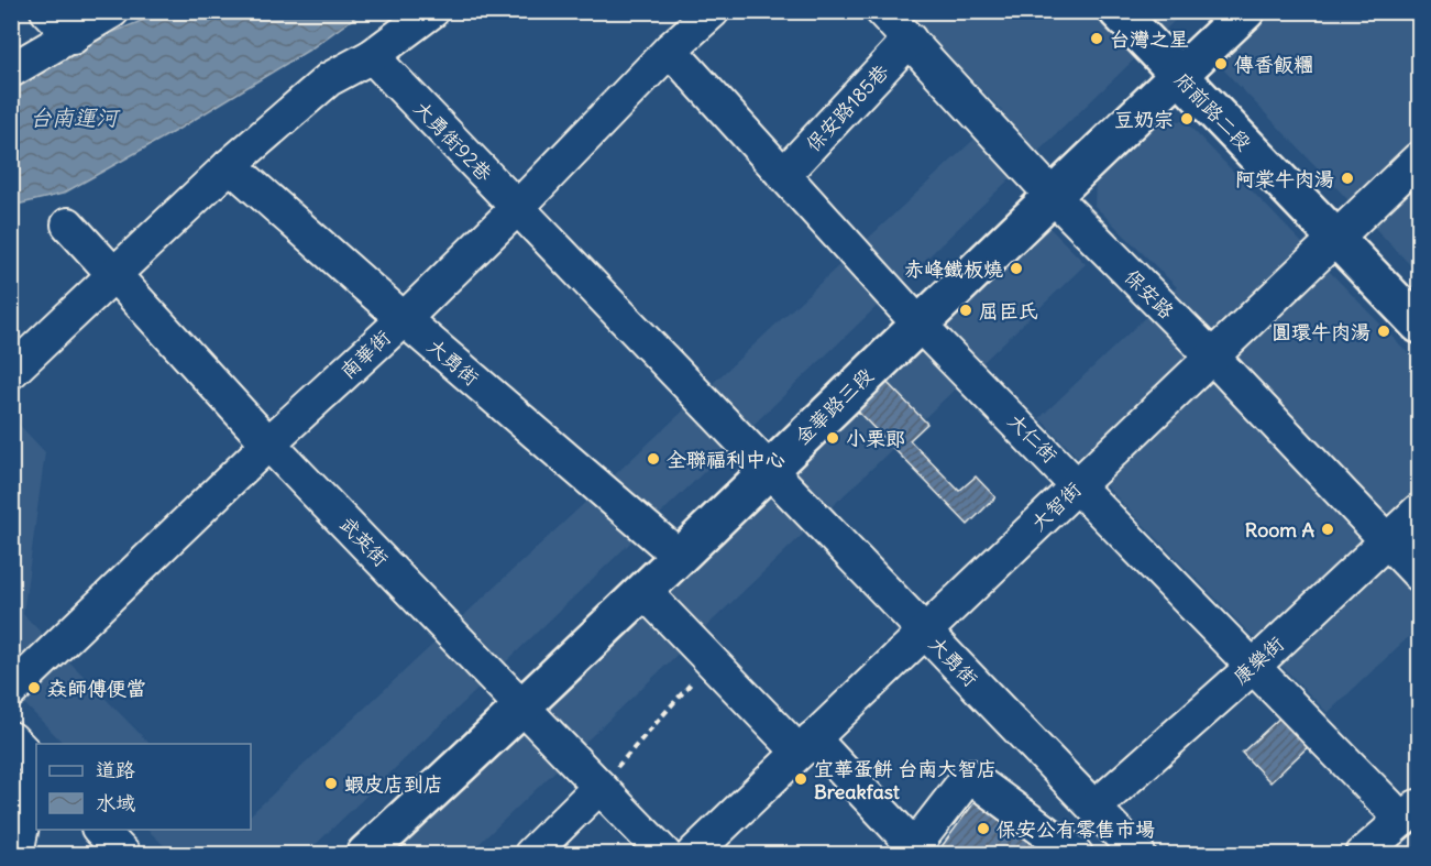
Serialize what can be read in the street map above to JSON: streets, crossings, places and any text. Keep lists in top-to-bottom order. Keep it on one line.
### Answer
{"streets":{"main road":["府前路二段","金華路三段"],"street":["保安路185巷","大勇街92巷","保安路","南華街","大勇街","大仁街","大智街","武英街","康樂街"]},"crossings":[["保安路185巷","保安路"],["保安路185巷","大仁街"],["府前路二段","金華路三段"],["府前路二段","大智街"],["大勇街92巷","南華街"],["大勇街92巷","大勇街"],["大勇街92巷","金華路三段"],["保安路","金華路三段"],["保安路","大智街"],["保安路","康樂街"],["南華街","大勇街"],["南華街","大仁街"],["南華街","武英街"],["大勇街","金華路三段"],["大勇街","大智街"],["大勇街","康樂街"],["金華路三段","大仁街"],["金華路三段","武英街"],["大仁街","大智街"],["大仁街","康樂街"]],"water":["台南運河"],"places":["台灣之星","傳香飯糰","豆奶宗","阿棠牛肉湯","赤峰鐵板燒","屈臣氏","圓環牛肉湯","小栗郎","全聯福利中心","Room A","𡘙師傅便當","宜華蛋餅 台南大智店 Breakfast","蝦皮店到店","保安公有零售市場"],"legend":["道路","水域"]}
